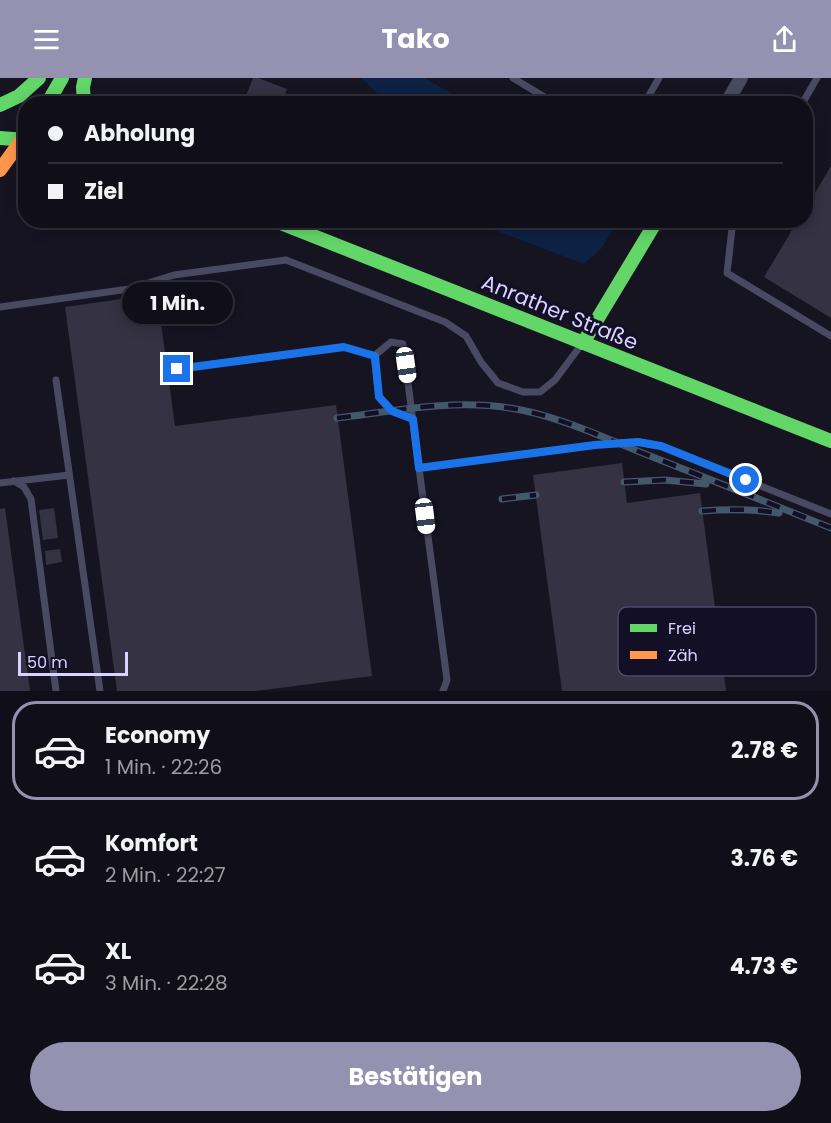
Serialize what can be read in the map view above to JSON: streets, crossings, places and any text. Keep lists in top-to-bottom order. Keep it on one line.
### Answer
{"streets":{"main road":["Anrather Straße"]},"legend":["Frei","Zäh"],"scale_bar":"50 m","page":{"header":"Tako","banner":["Abholung","Ziel"],"bubble":"1 Min.","scale":"50 m","list":[{"name":"Economy","note":"1 Min. · 22:26","value":"2.78 €"},{"name":"Komfort","note":"2 Min. · 22:27","value":"3.76 €"},{"name":"XL","note":"3 Min. · 22:28","value":"4.73 €"}],"buttons":"Bestätigen"}}
